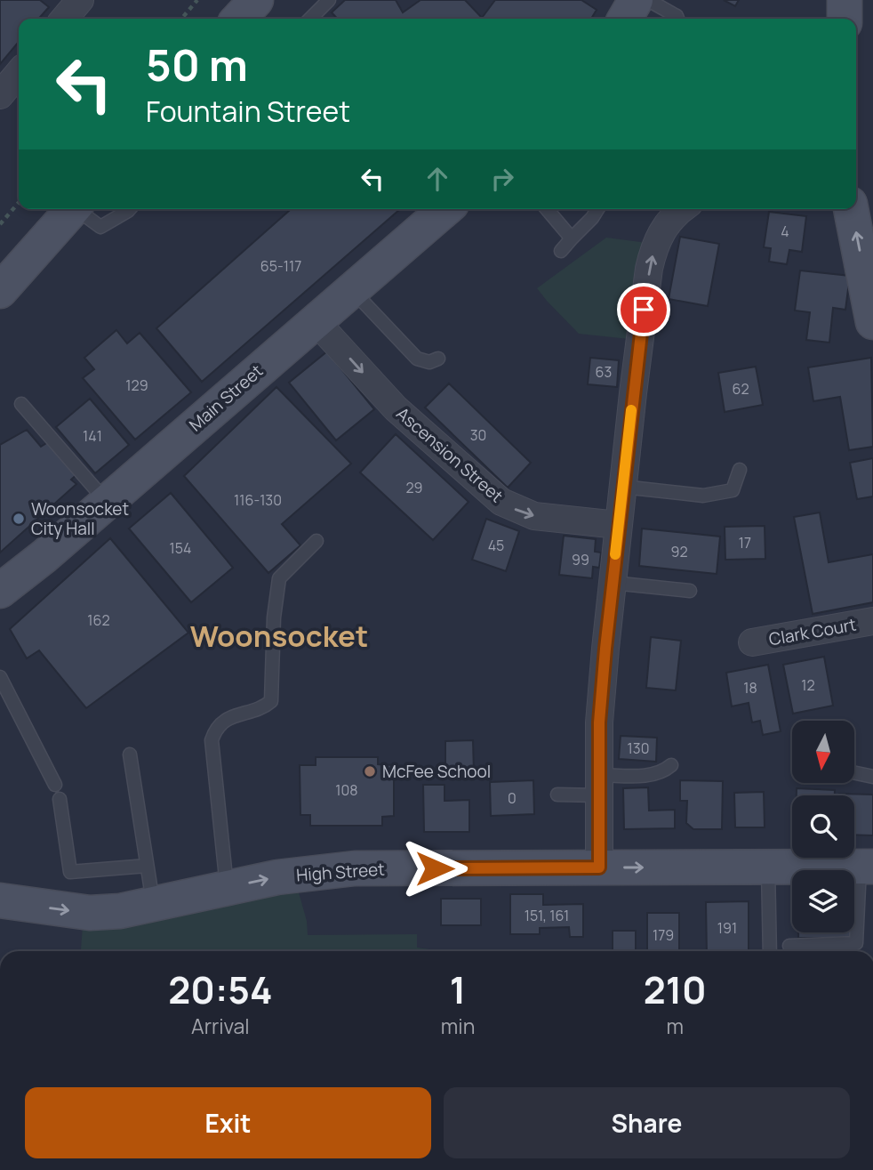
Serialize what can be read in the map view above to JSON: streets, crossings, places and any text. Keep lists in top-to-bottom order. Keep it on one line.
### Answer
{"streets":{"main road":["Main Street","High Street"],"street":["Ascension Street","Clark Court"]},"crossings":[["Main Street","Ascension Street"]],"one_way":["Ascension Street","High Street"],"districts":["Woonsocket"],"places":["Woonsocket City Hall","McFee School"],"house_numbers":["4","65-117","63","129","62","30","141","29","116-130","17","45","154","92","99","162","12","18","130","108","0","151, 161","191","179"],"north":"bottom","page":{"turn":["50 m","Fountain Street"],"eta":["20:54","Arrival","1","min","210","m"],"buttons":["Exit","Share"]}}
